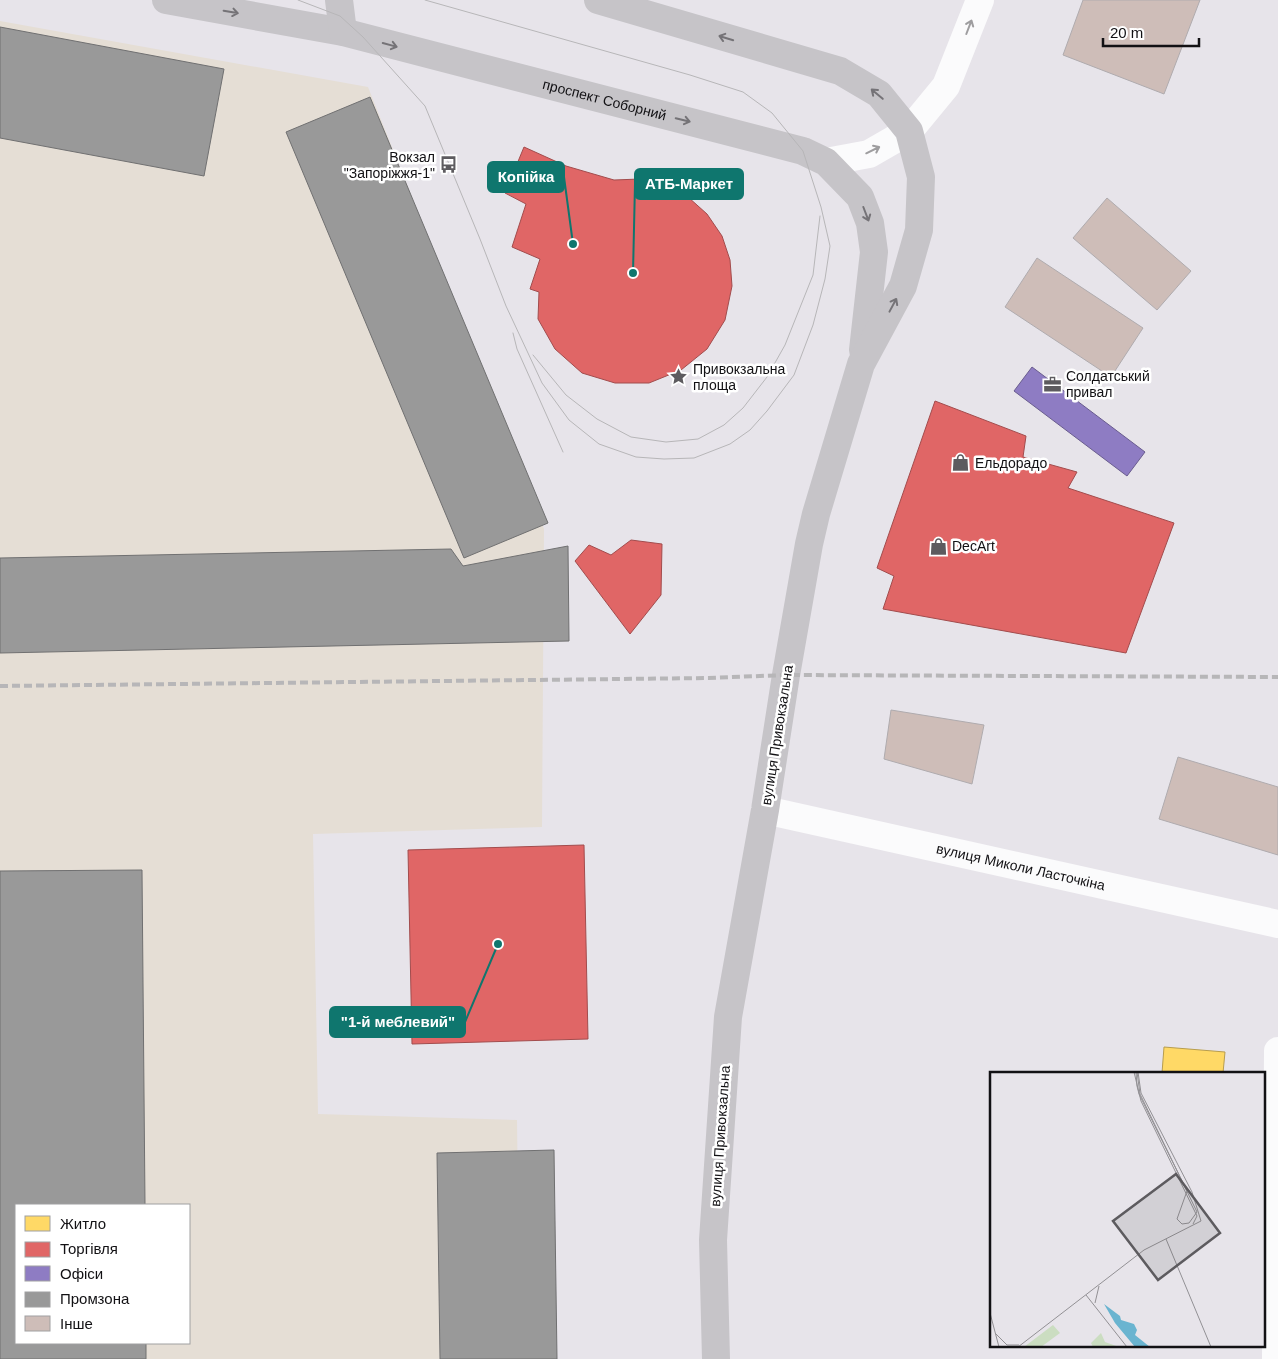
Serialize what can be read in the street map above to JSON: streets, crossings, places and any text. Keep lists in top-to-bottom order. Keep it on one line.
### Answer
{"streets":{"main road":["проспект Соборний","вулиця Привокзальна"],"street":["вулиця Миколи Ласточкіна"]},"crossings":[["проспект Соборний","вулиця Привокзальна"],["вулиця Привокзальна","вулиця Миколи Ласточкіна"]],"places":{"bus stop":["Вокзал \"Запоріжжя-1\""],"other":["Копійка","АТБ-Маркет","\"1-й меблевий\""],"place":["Привокзальна площа"],"office":["Солдатський привал"],"shop":["Ельдорадо","DecArt"]},"legend":["Житло","Торгівля","Офіси","Промзона","Інше"],"scale_bar":"20 m"}
